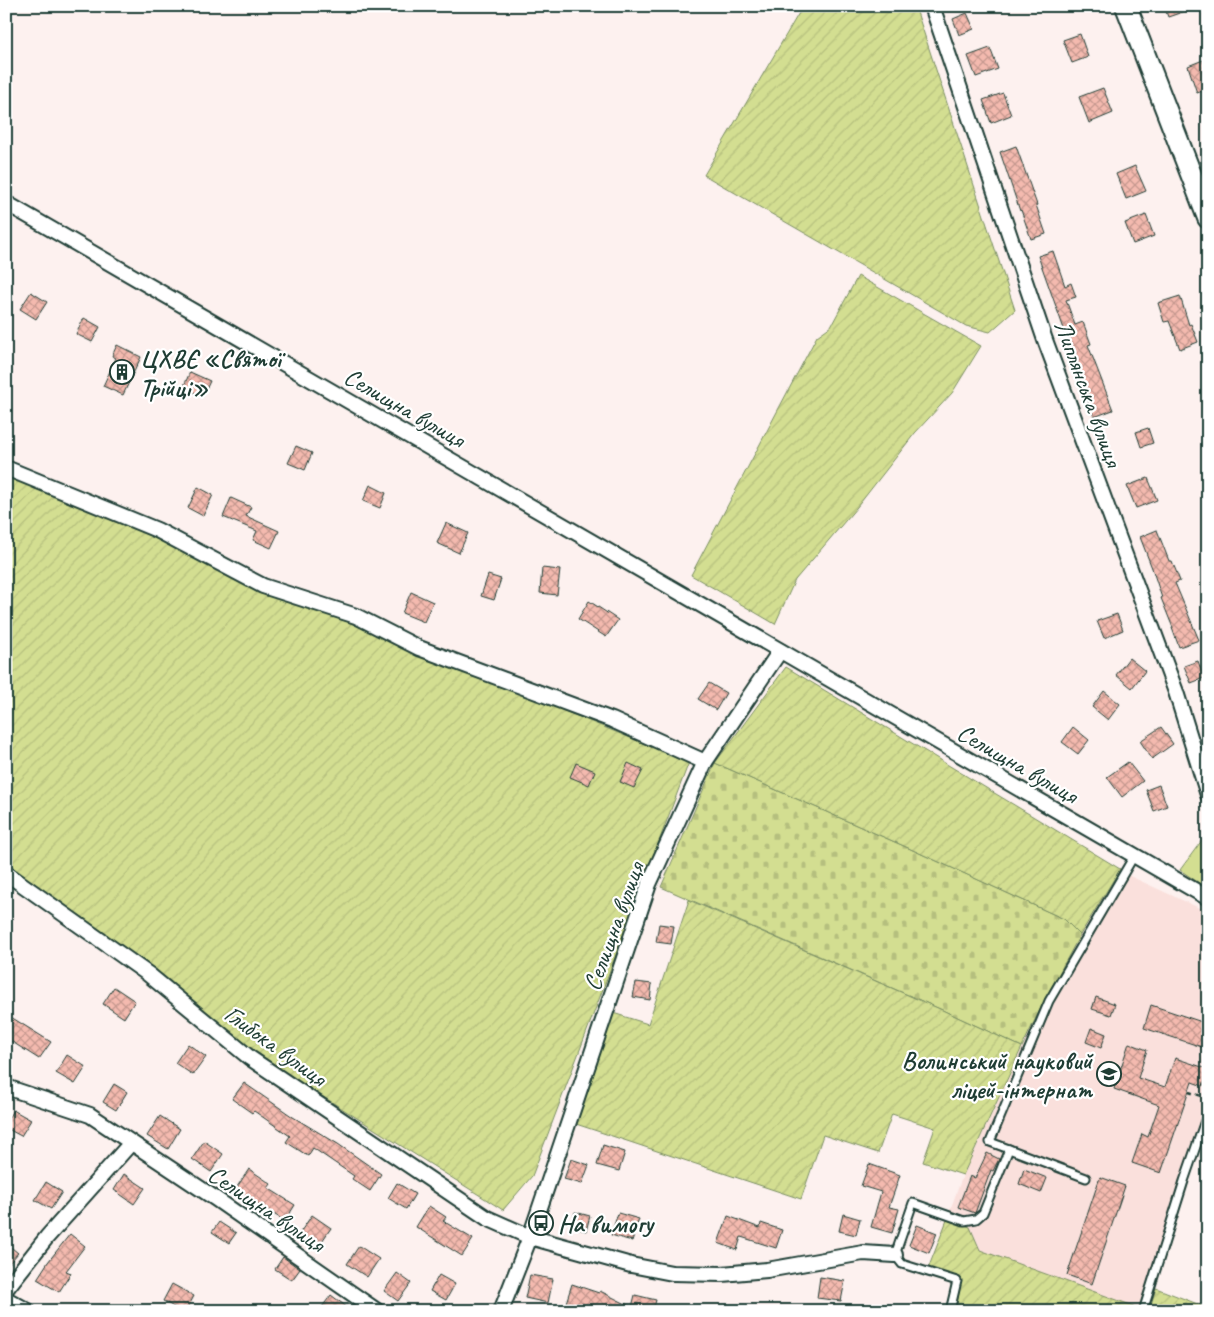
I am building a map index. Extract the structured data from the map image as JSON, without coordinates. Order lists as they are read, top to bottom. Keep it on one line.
{"streets":{"street":["Липлянська вулиця","Селищна вулиця","Глибока вулиця"]},"crossings":[["Селищна вулиця","Глибока вулиця"]],"places":{"building":["ЦХВЄ «Святої Трійці»"],"school or university":["Волинський науковий ліцей-інтернат"],"bus stop":["На вимогу"]}}
